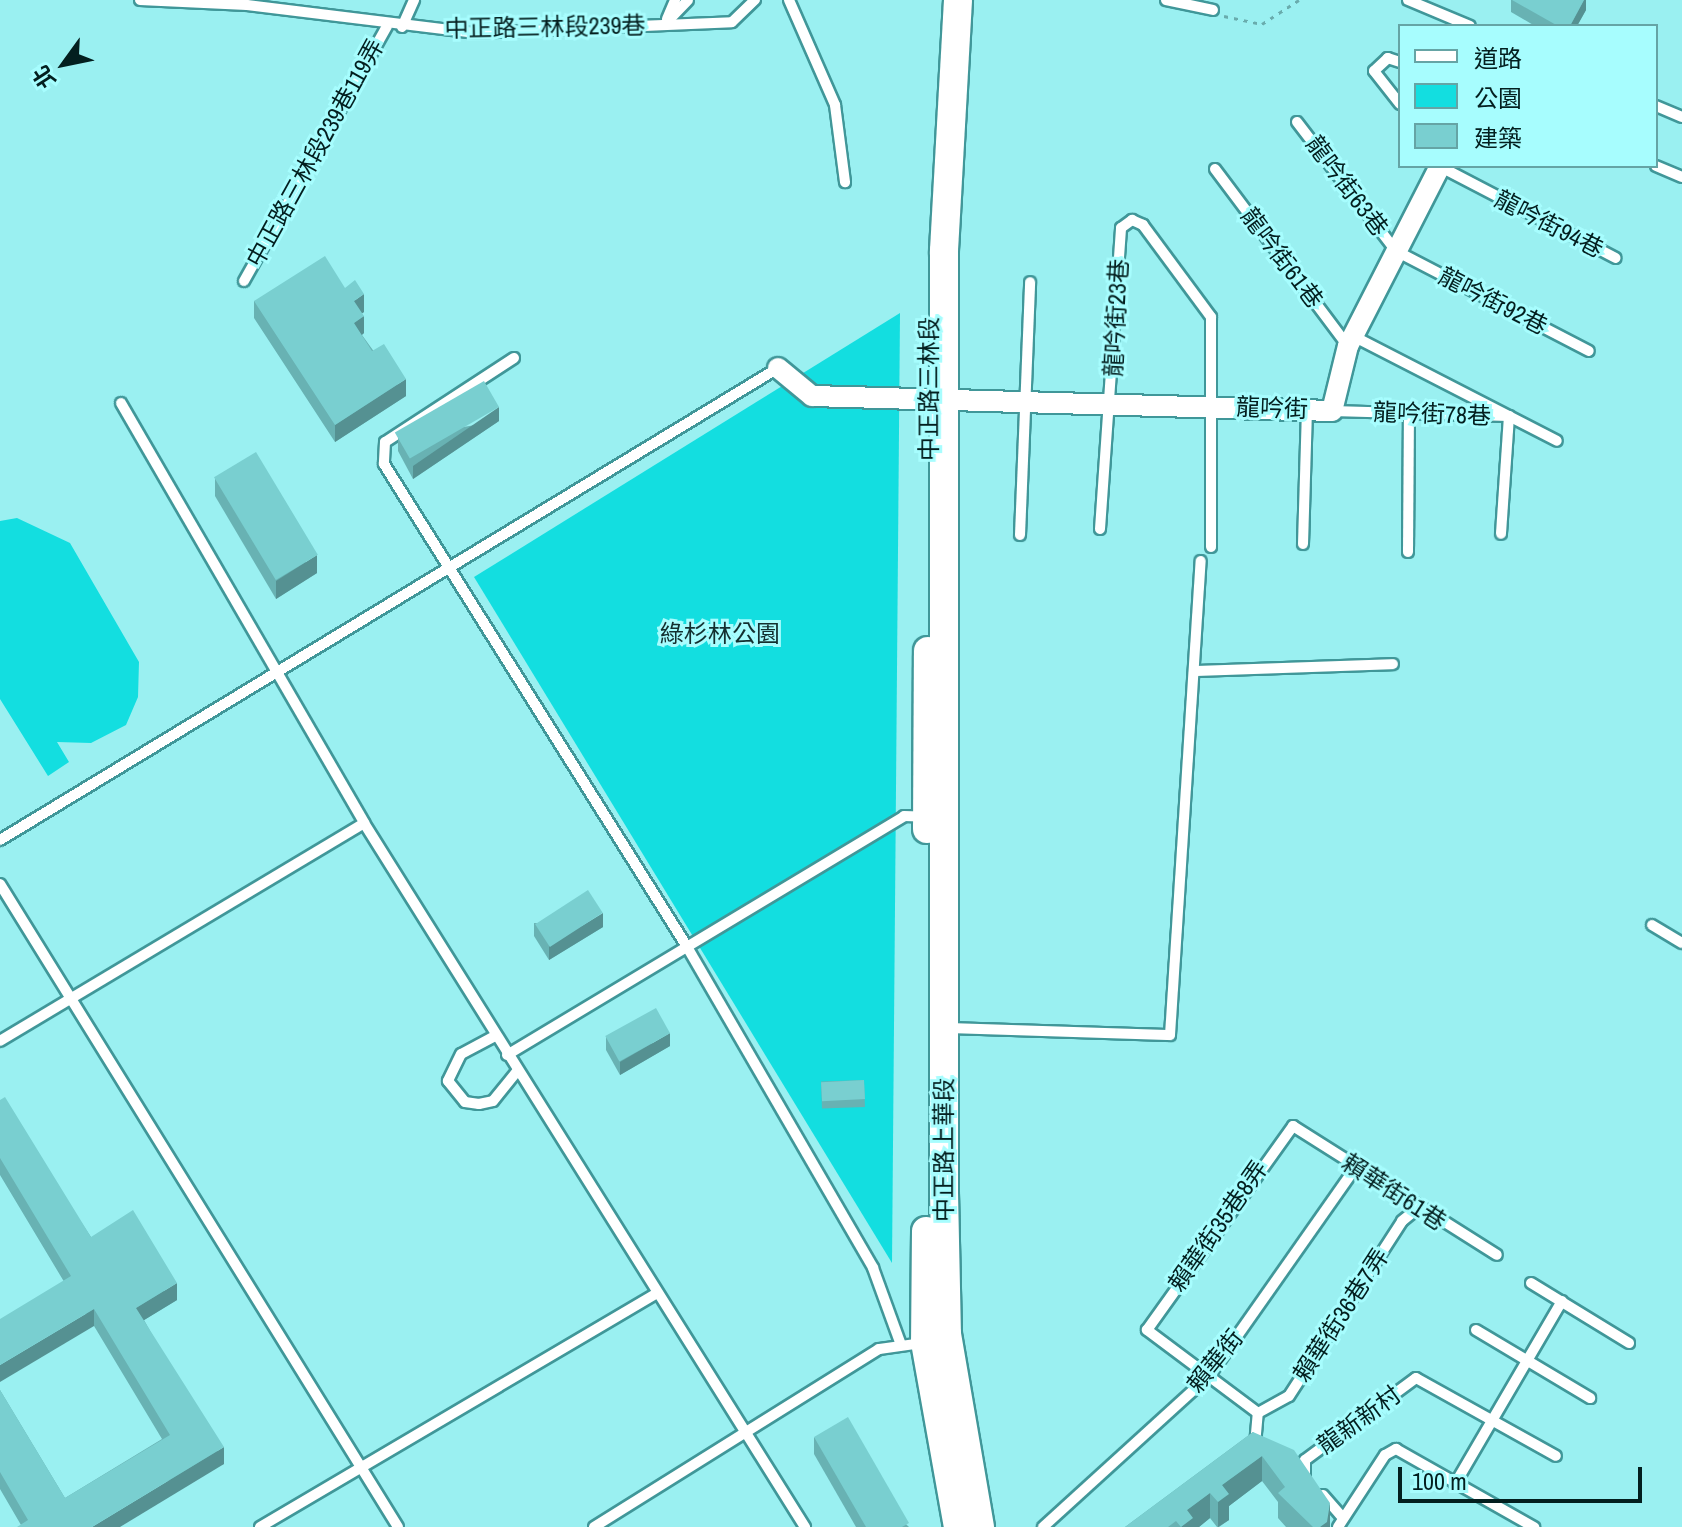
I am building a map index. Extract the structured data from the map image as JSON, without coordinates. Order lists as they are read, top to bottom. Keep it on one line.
{"streets":{"main road":["中正路三林段","中正路上華段"],"street":["龍吟街"],"lane":["中正路三林段239巷","中正路三林段239巷119弄","龍吟街63巷","龍吟街94巷","龍吟街61巷","龍吟街92巷","龍吟街23巷","龍吟街78巷","賴華街61巷","賴華街35巷8弄","賴華街36巷7弄","賴華街","龍新新村"]},"crossings":[["中正路三林段239巷","中正路三林段239巷119弄"],["龍吟街63巷","龍吟街92巷"],["龍吟街63巷","龍吟街"],["龍吟街61巷","龍吟街"],["龍吟街92巷","龍吟街"],["龍吟街23巷","龍吟街"],["中正路三林段","龍吟街"],["中正路三林段","中正路上華段"],["龍吟街","龍吟街78巷"],["賴華街61巷","賴華街35巷8弄"],["賴華街61巷","賴華街36巷7弄"],["賴華街61巷","賴華街"],["賴華街35巷8弄","賴華街"]],"parks":["綠杉林公園"],"legend":["道路","公園","建築"],"scale_bar":"100 m","north":"bottom left"}
